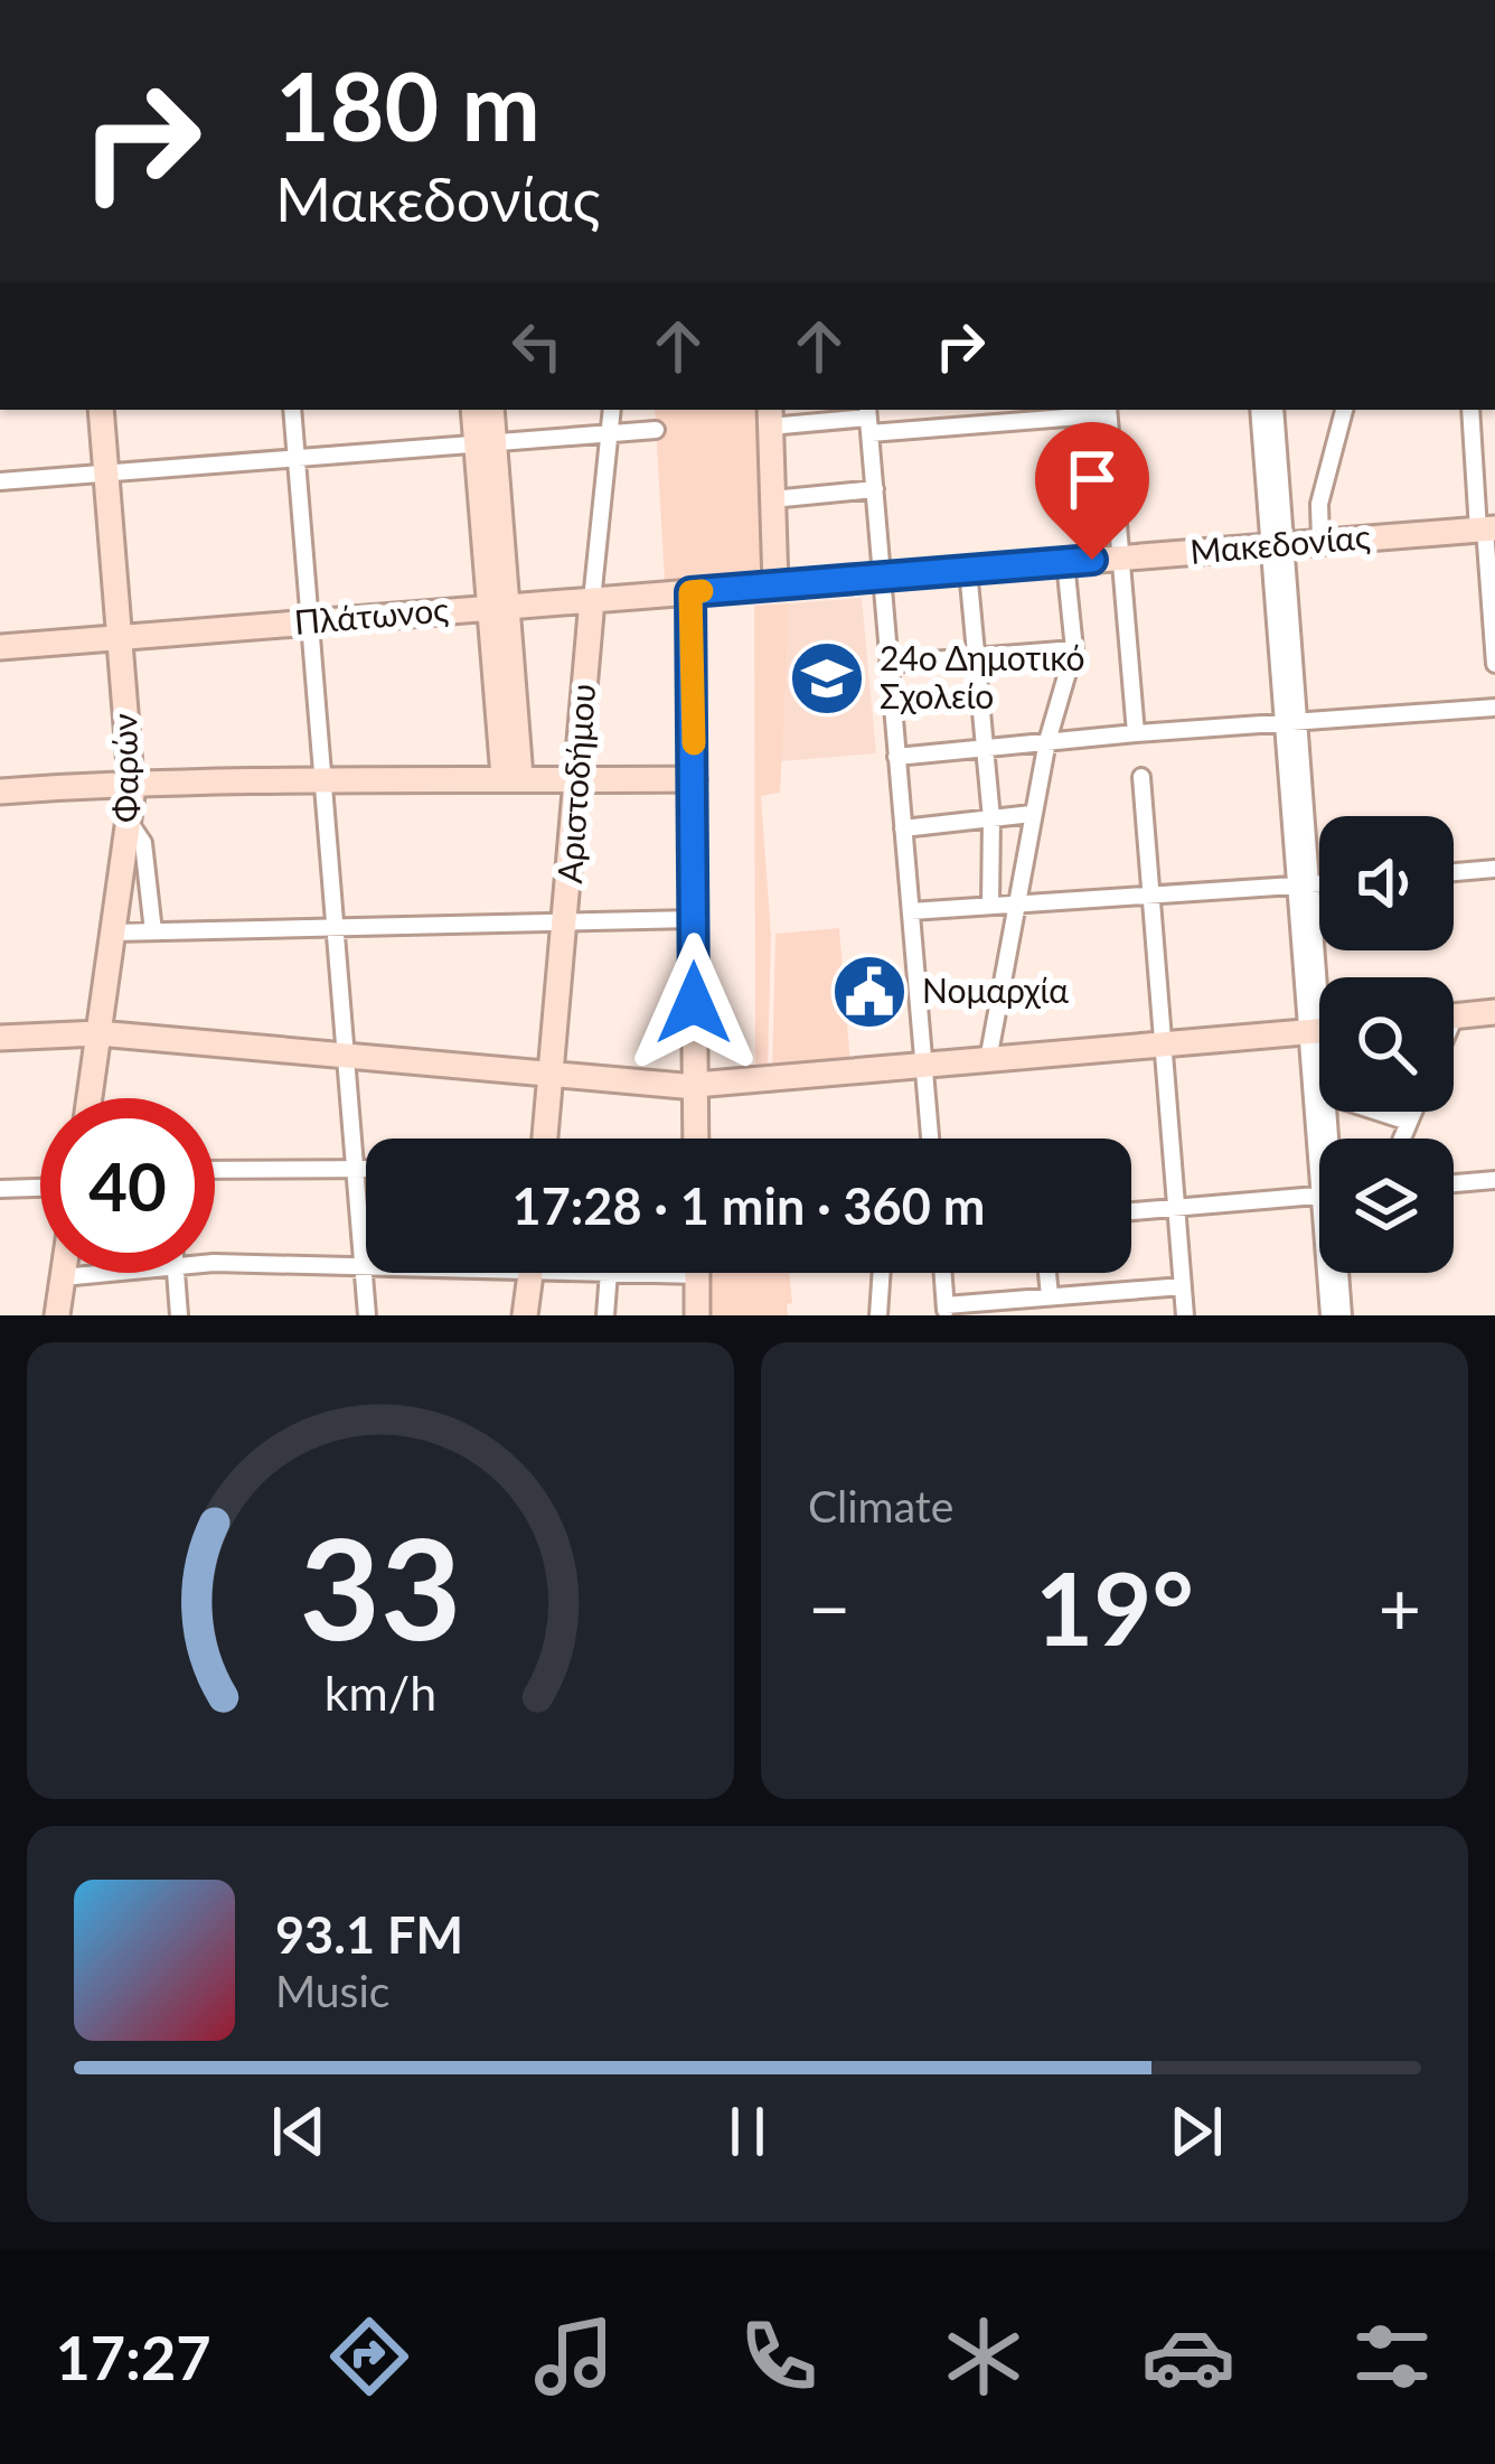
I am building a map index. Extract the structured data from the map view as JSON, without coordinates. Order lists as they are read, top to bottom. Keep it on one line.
{"streets":{"street":["Μακεδονίας","Πλάτωνος","Φαρών","Αριστοδήμου"]},"crossings":[["Μακεδονίας","Πλάτωνος"],["Πλάτωνος","Φαρών"],["Πλάτωνος","Αριστοδήμου"]],"places":{"school or university":["24ο Δημοτικό Σχολείο"],"public building":["Νομαρχία"]},"page":{"turn":["180 m","Μακεδονίας"],"limit":"40","trip":"17:28 · 1 min · 360 m","tile":"Climate","heat":["−","19°","+"],"song":["93.1 FM","Music"],"tabs":"17:27","gauge":["33","km/h"]}}
